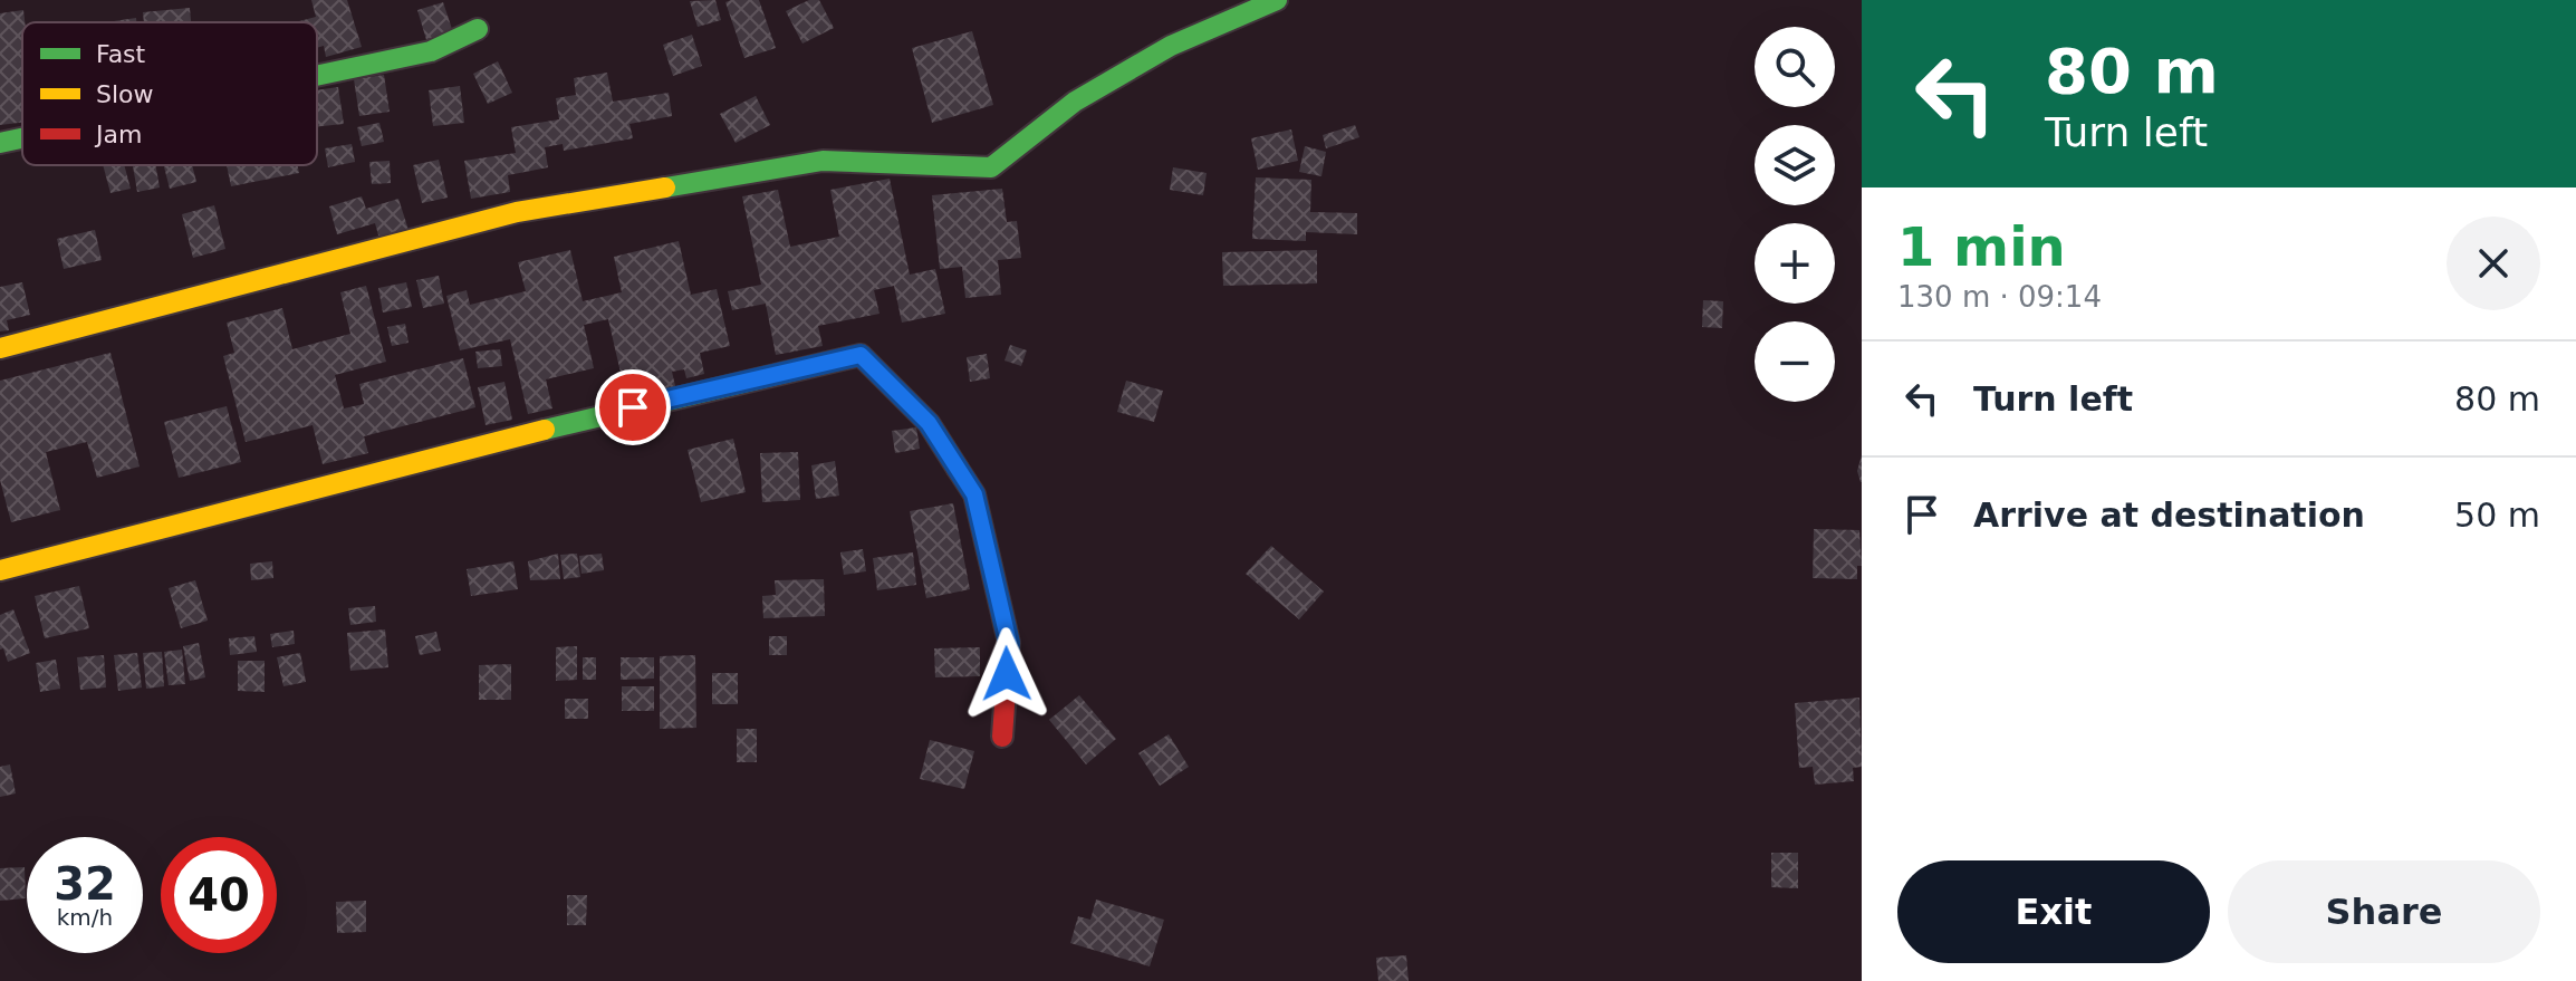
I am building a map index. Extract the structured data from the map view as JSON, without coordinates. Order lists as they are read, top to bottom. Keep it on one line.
{"legend":["Fast","Slow","Jam"],"page":{"turn":["80 m","Turn left"],"map_buttons":["+","−"],"heading":["1 min","130 m · 09:14"],"list":[{"name":"Turn left","value":"80 m"},{"name":"Arrive at destination","value":"50 m"}],"speed":"32 km/h","limit":"40","buttons":["Exit","Share"]}}
